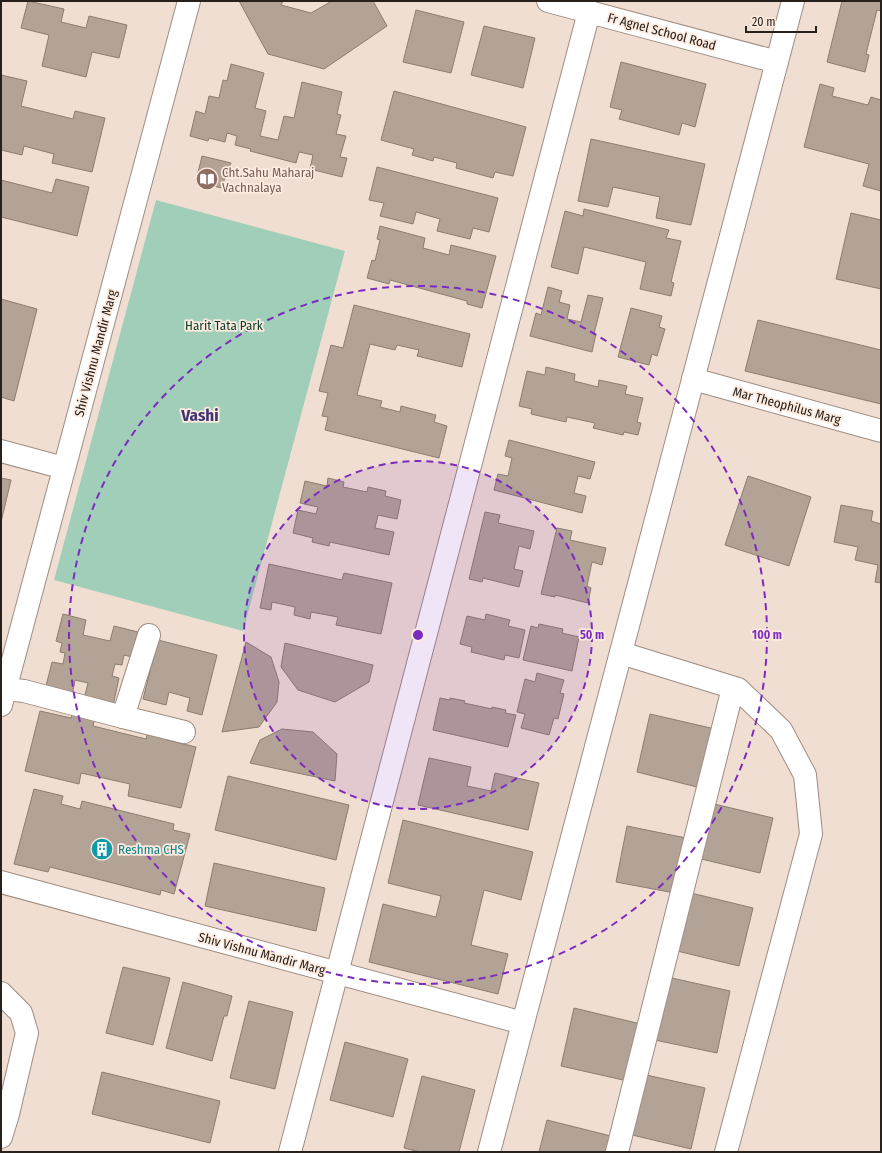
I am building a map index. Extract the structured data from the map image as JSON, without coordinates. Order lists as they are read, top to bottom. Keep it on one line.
{"streets":{"street":["Fr Agnel School Road","Shiv Vishnu Mandir Marg","Mar Theophilus Marg"]},"districts":["Vashi"],"parks":["Harit Tata Park"],"places":{"library":["Cht.Sahu Maharaj Vachnalaya"],"building":["Reshma CHS"]},"scale_bar":"20 m","rings":["50 m","100 m"]}
